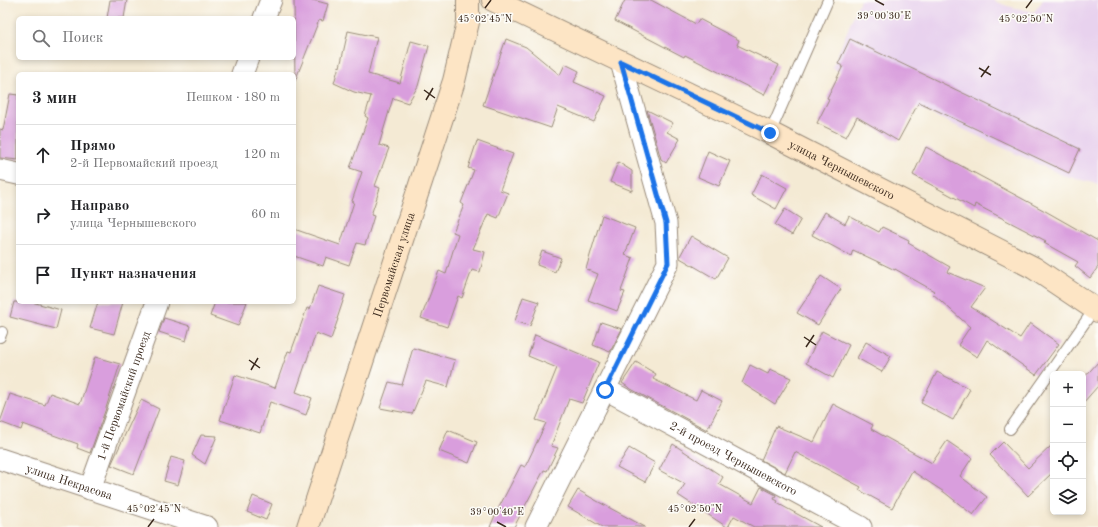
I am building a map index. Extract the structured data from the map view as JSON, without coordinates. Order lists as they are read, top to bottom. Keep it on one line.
{"streets":{"street":["улица Чернышевского","Первомайская улица","1-й Первомайский проезд","2-й проезд Чернышевского","улица Некрасова"]},"crossings":[["1-й Первомайский проезд","улица Некрасова"]],"page":{"search":"Поиск","heading":["3 мин","Пешком · 180 m"],"list":[["Прямо","2-й Первомайский проезд","120 m"],["Направо","улица Чернышевского","60 m"],"Пункт назначения"],"map_buttons":["+","−"]},"coordinates":["39°00'30\"E","45°02'45\"N","45°02'50\"N","39°00'40\"E"]}
